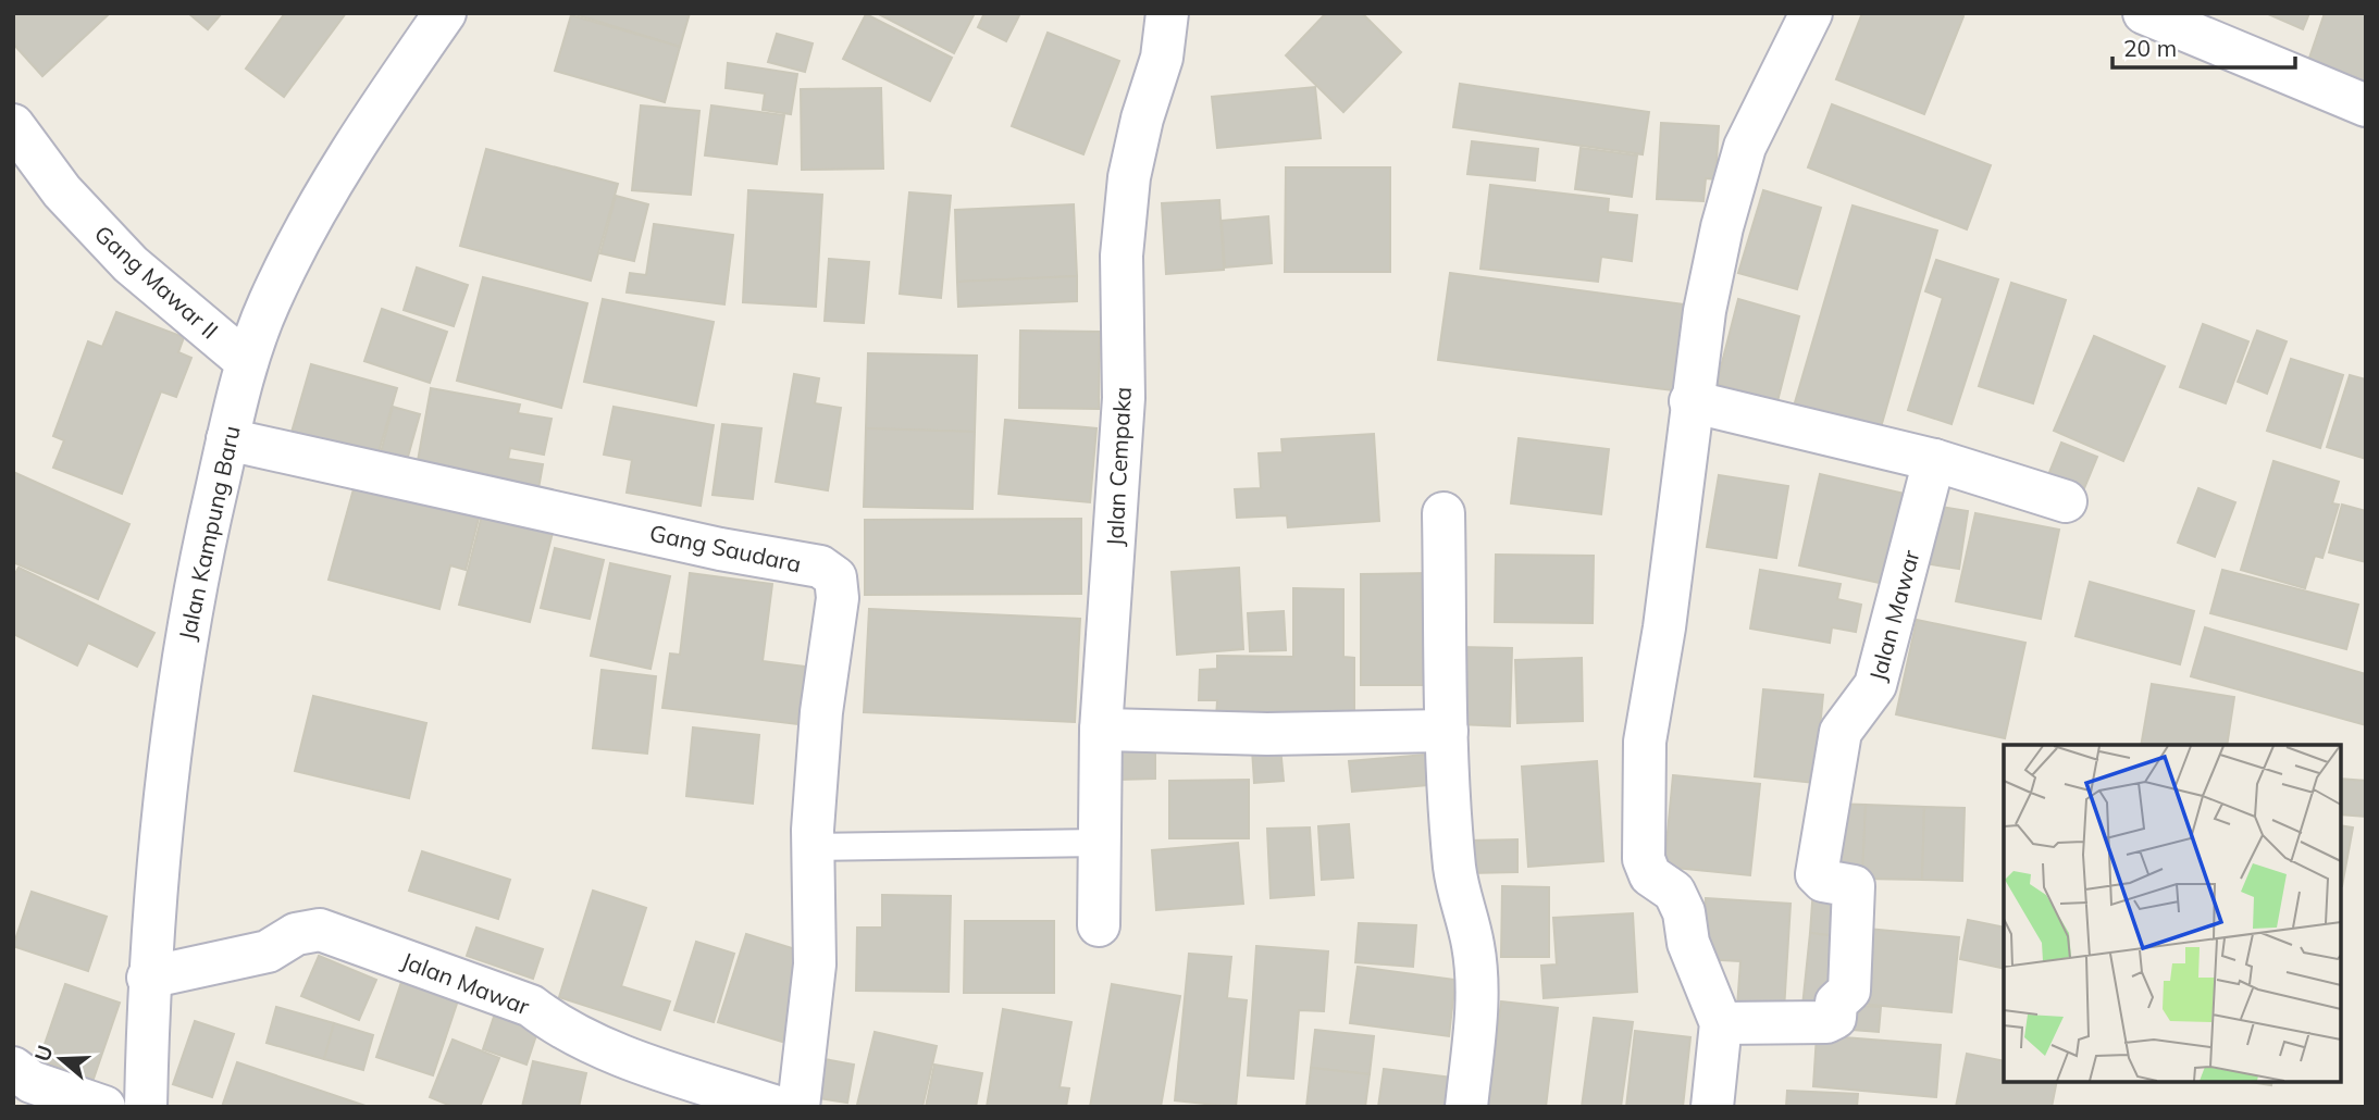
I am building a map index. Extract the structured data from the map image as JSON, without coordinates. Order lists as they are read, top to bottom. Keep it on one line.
{"streets":{"street":["Gang Mawar II","Jalan Cempaka","Jalan Kampung Baru","Gang Saudara","Jalan Mawar"]},"crossings":[["Gang Mawar II","Jalan Kampung Baru"],["Jalan Kampung Baru","Gang Saudara"],["Jalan Kampung Baru","Jalan Mawar"]],"scale_bar":"20 m","north":"left"}
